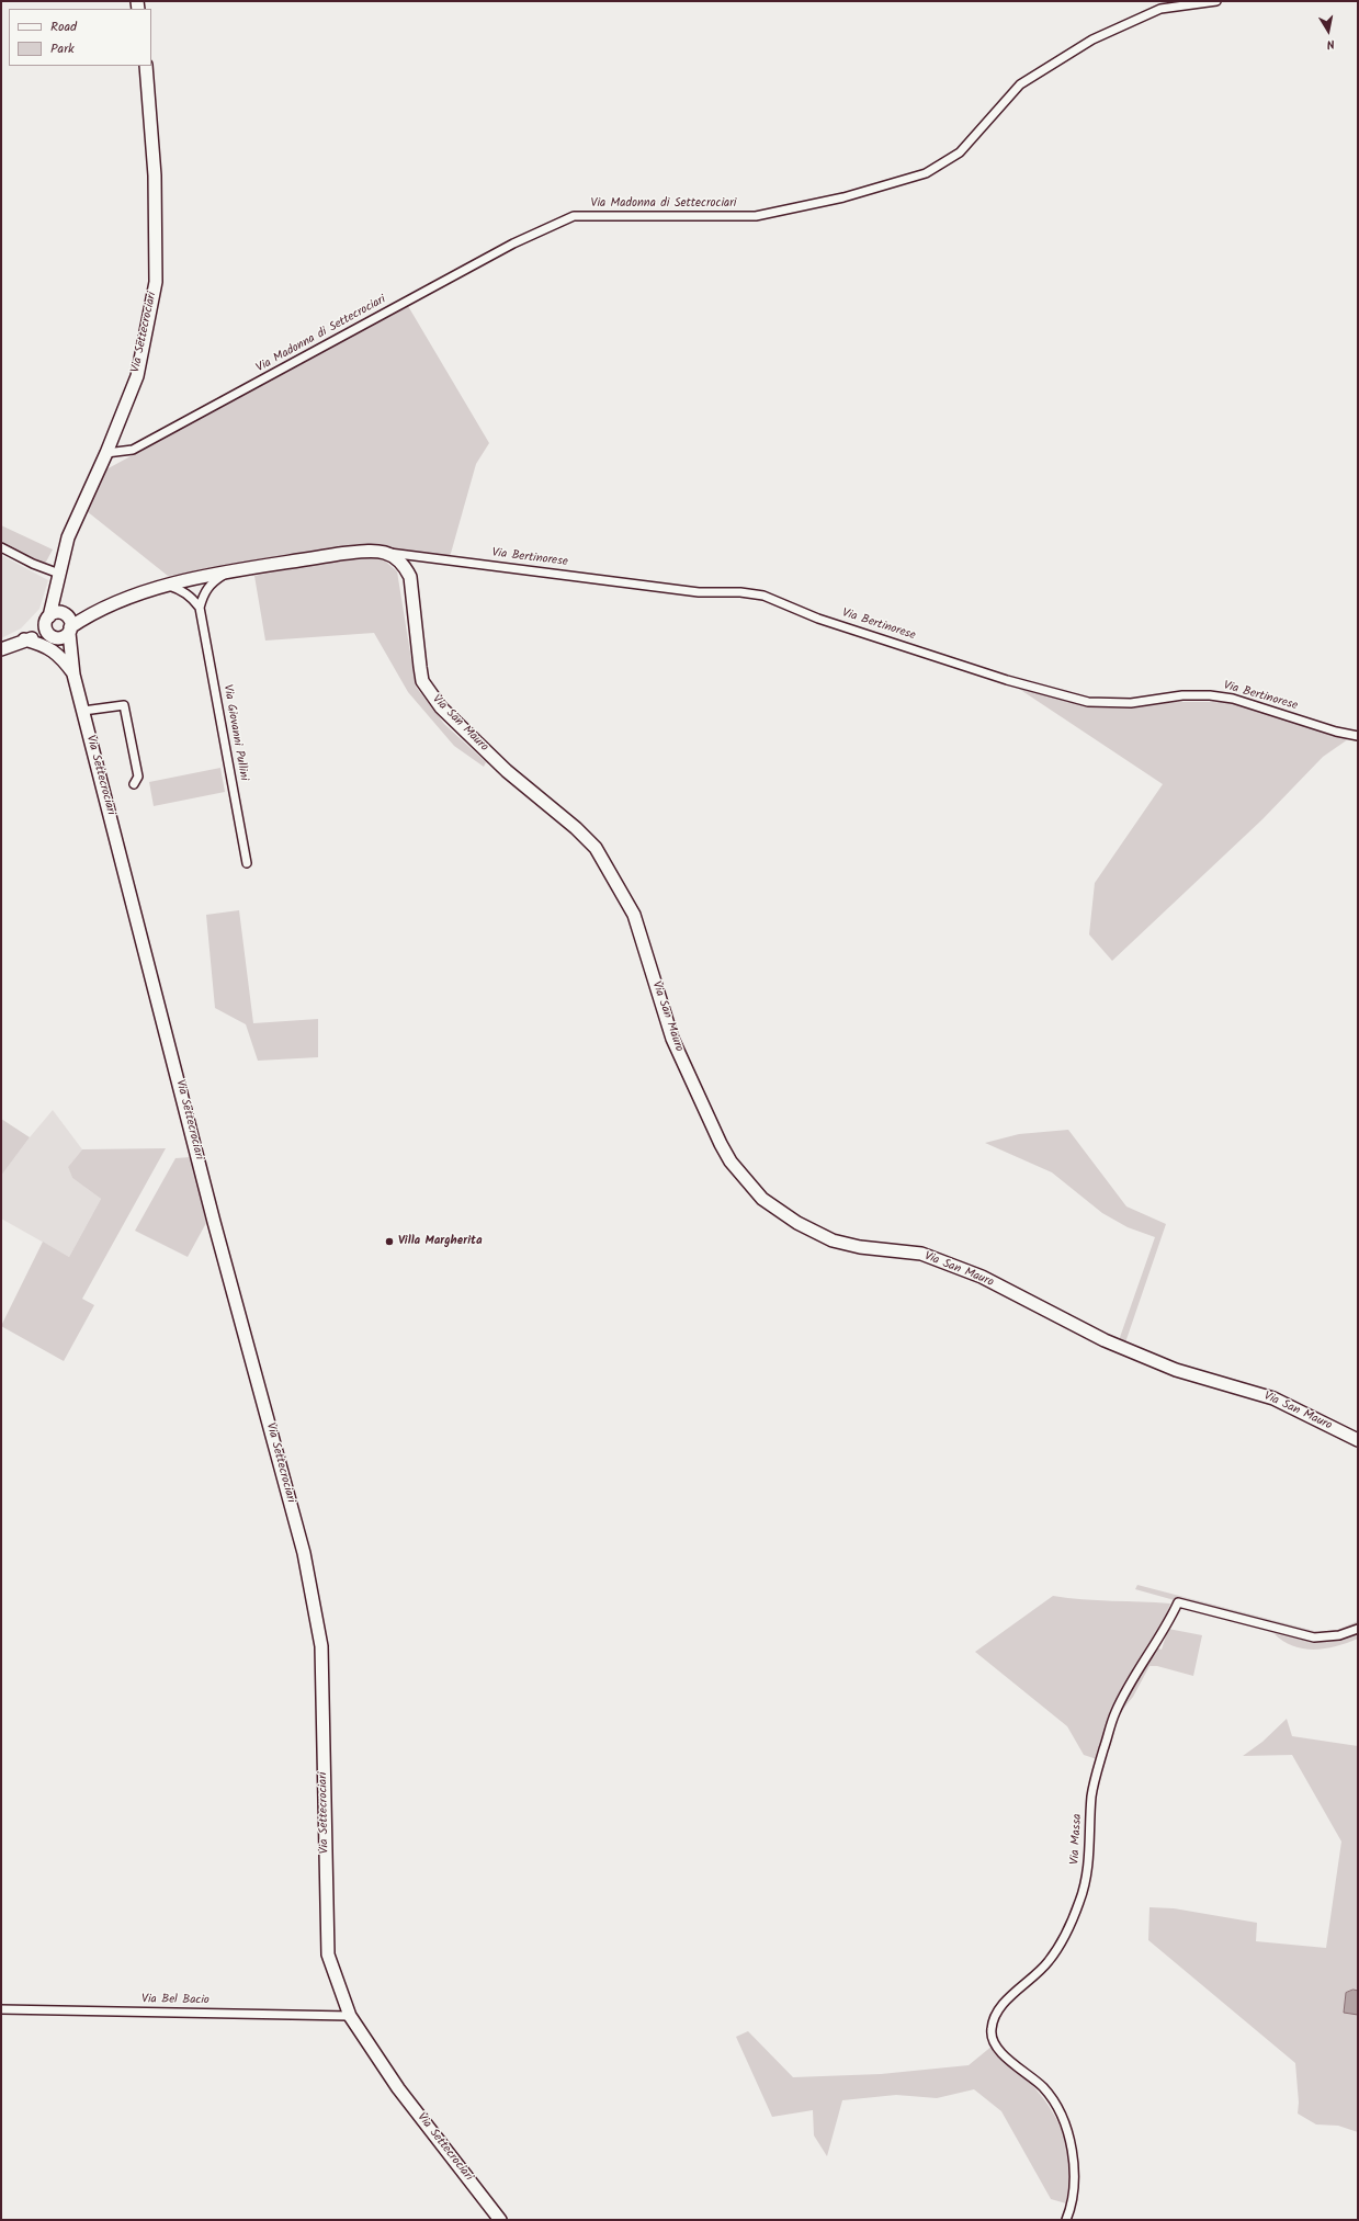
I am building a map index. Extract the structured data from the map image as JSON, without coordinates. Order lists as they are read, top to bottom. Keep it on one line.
{"streets":{"main road":["Via Settecrociari","Via San Mauro"],"street":["Via Madonna di Settecrociari","Via Bertinorese","Via Giovanni Pullini","Via Massa","Via Bel Bacio"]},"crossings":[["Via Madonna di Settecrociari","Via Settecrociari"],["Via Settecrociari","Via San Mauro"],["Via Settecrociari","Via Bel Bacio"],["Via Bertinorese","Via San Mauro"],["Via San Mauro","Via Giovanni Pullini"]],"places":["Villa Margherita"],"legend":["Road","Park"],"north":"bottom"}
